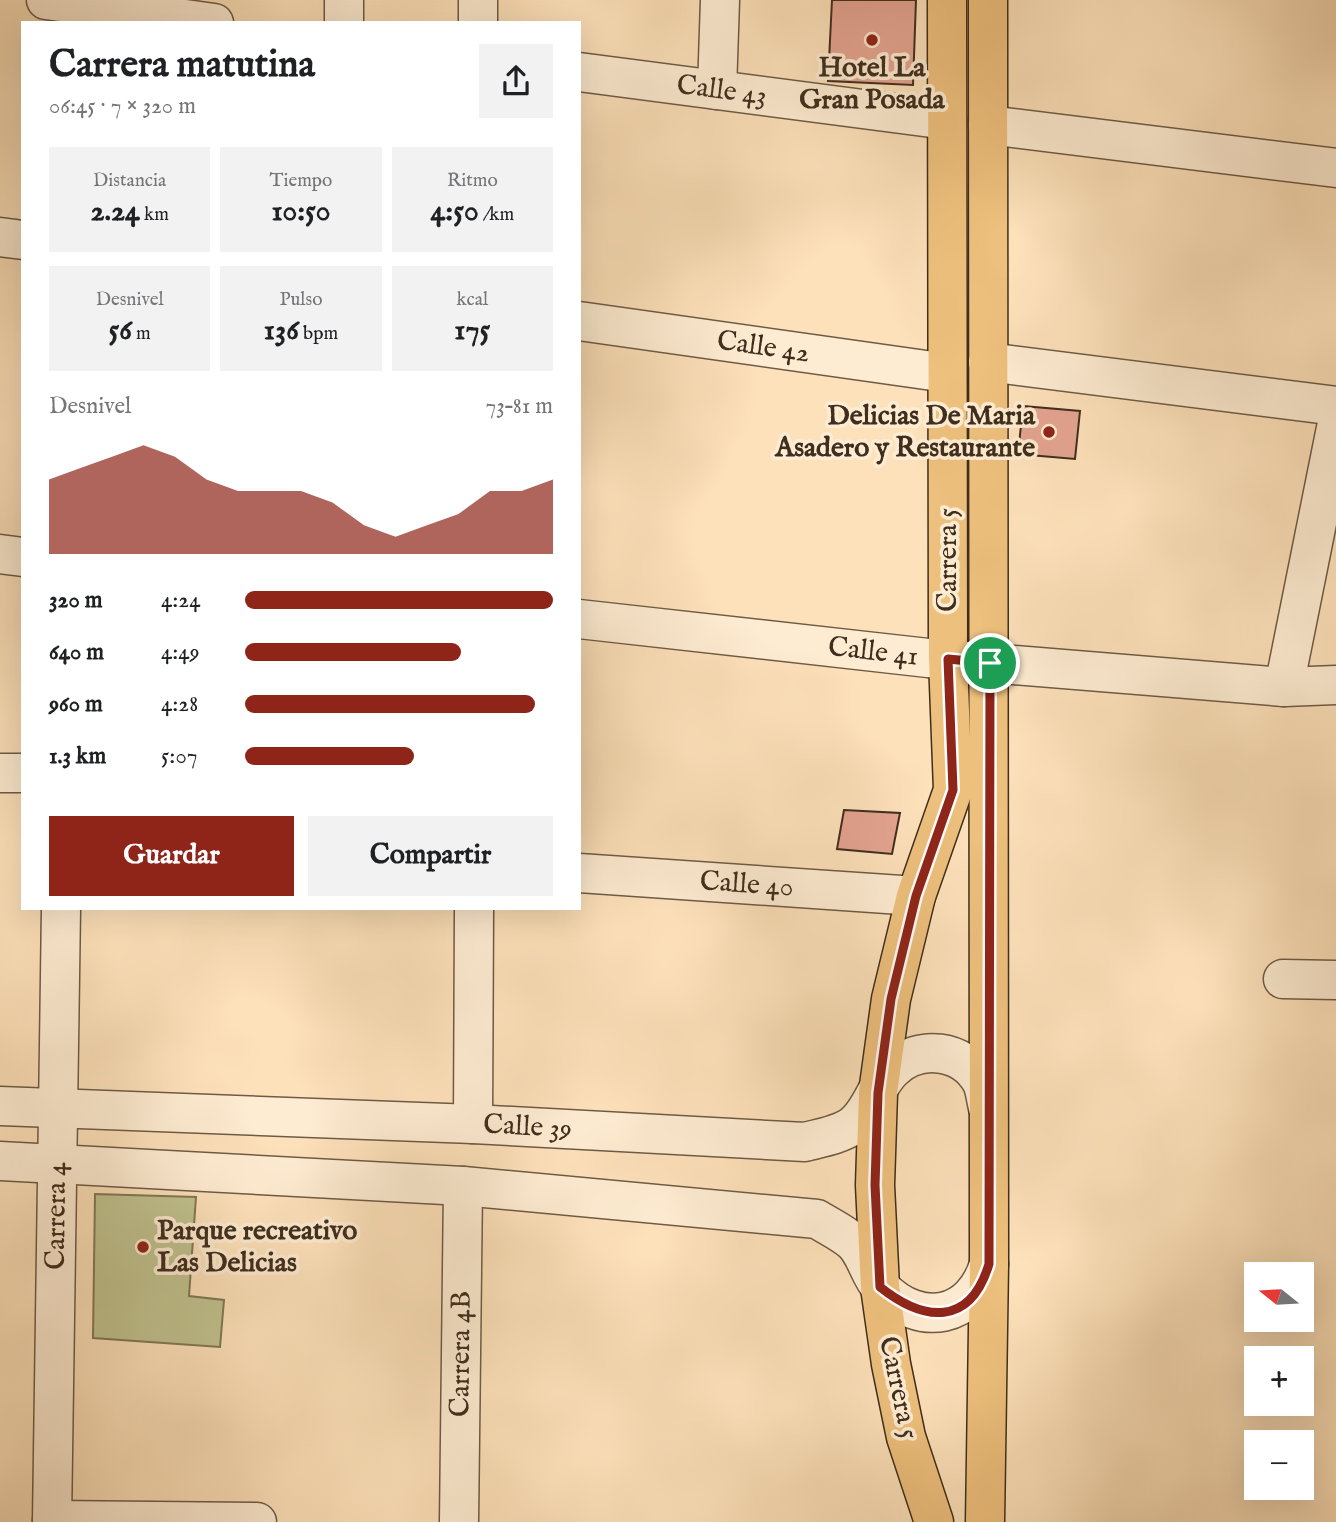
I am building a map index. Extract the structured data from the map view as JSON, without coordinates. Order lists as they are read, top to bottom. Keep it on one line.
{"streets":{"main road":["Carrera 5"],"street":["Calle 43","Calle 42","Calle 41","Calle 40","Calle 39","Carrera 4","Carrera 4B"]},"crossings":[["Calle 43","Carrera 5"],["Calle 42","Carrera 5"],["Carrera 5","Calle 41"],["Carrera 5","Calle 40"],["Carrera 5","Calle 39"],["Calle 39","Carrera 4"]],"places":["Hotel La Gran Posada","Delicias De Maria Asadero y Restaurante","Parque recreativo Las Delicias"],"north":"left","page":{"heading":["Carrera matutina","06:45 · 7 × 320 m"],"stats":[["Distancia","2.24 km"],["Tiempo","10:50"],["Ritmo","4:50 /km"],["Desnivel","56 m"],["Pulso","136 bpm"],["kcal","175"]],"chart":["Desnivel","73–81 m"],"list":[{"name":"320 m","note":"4:24"},{"name":"640 m","note":"4:49"},{"name":"960 m","note":"4:28"},{"name":"1.3 km","note":"5:07"}],"buttons":["Guardar","Compartir"],"map_buttons":["+","−"]}}
